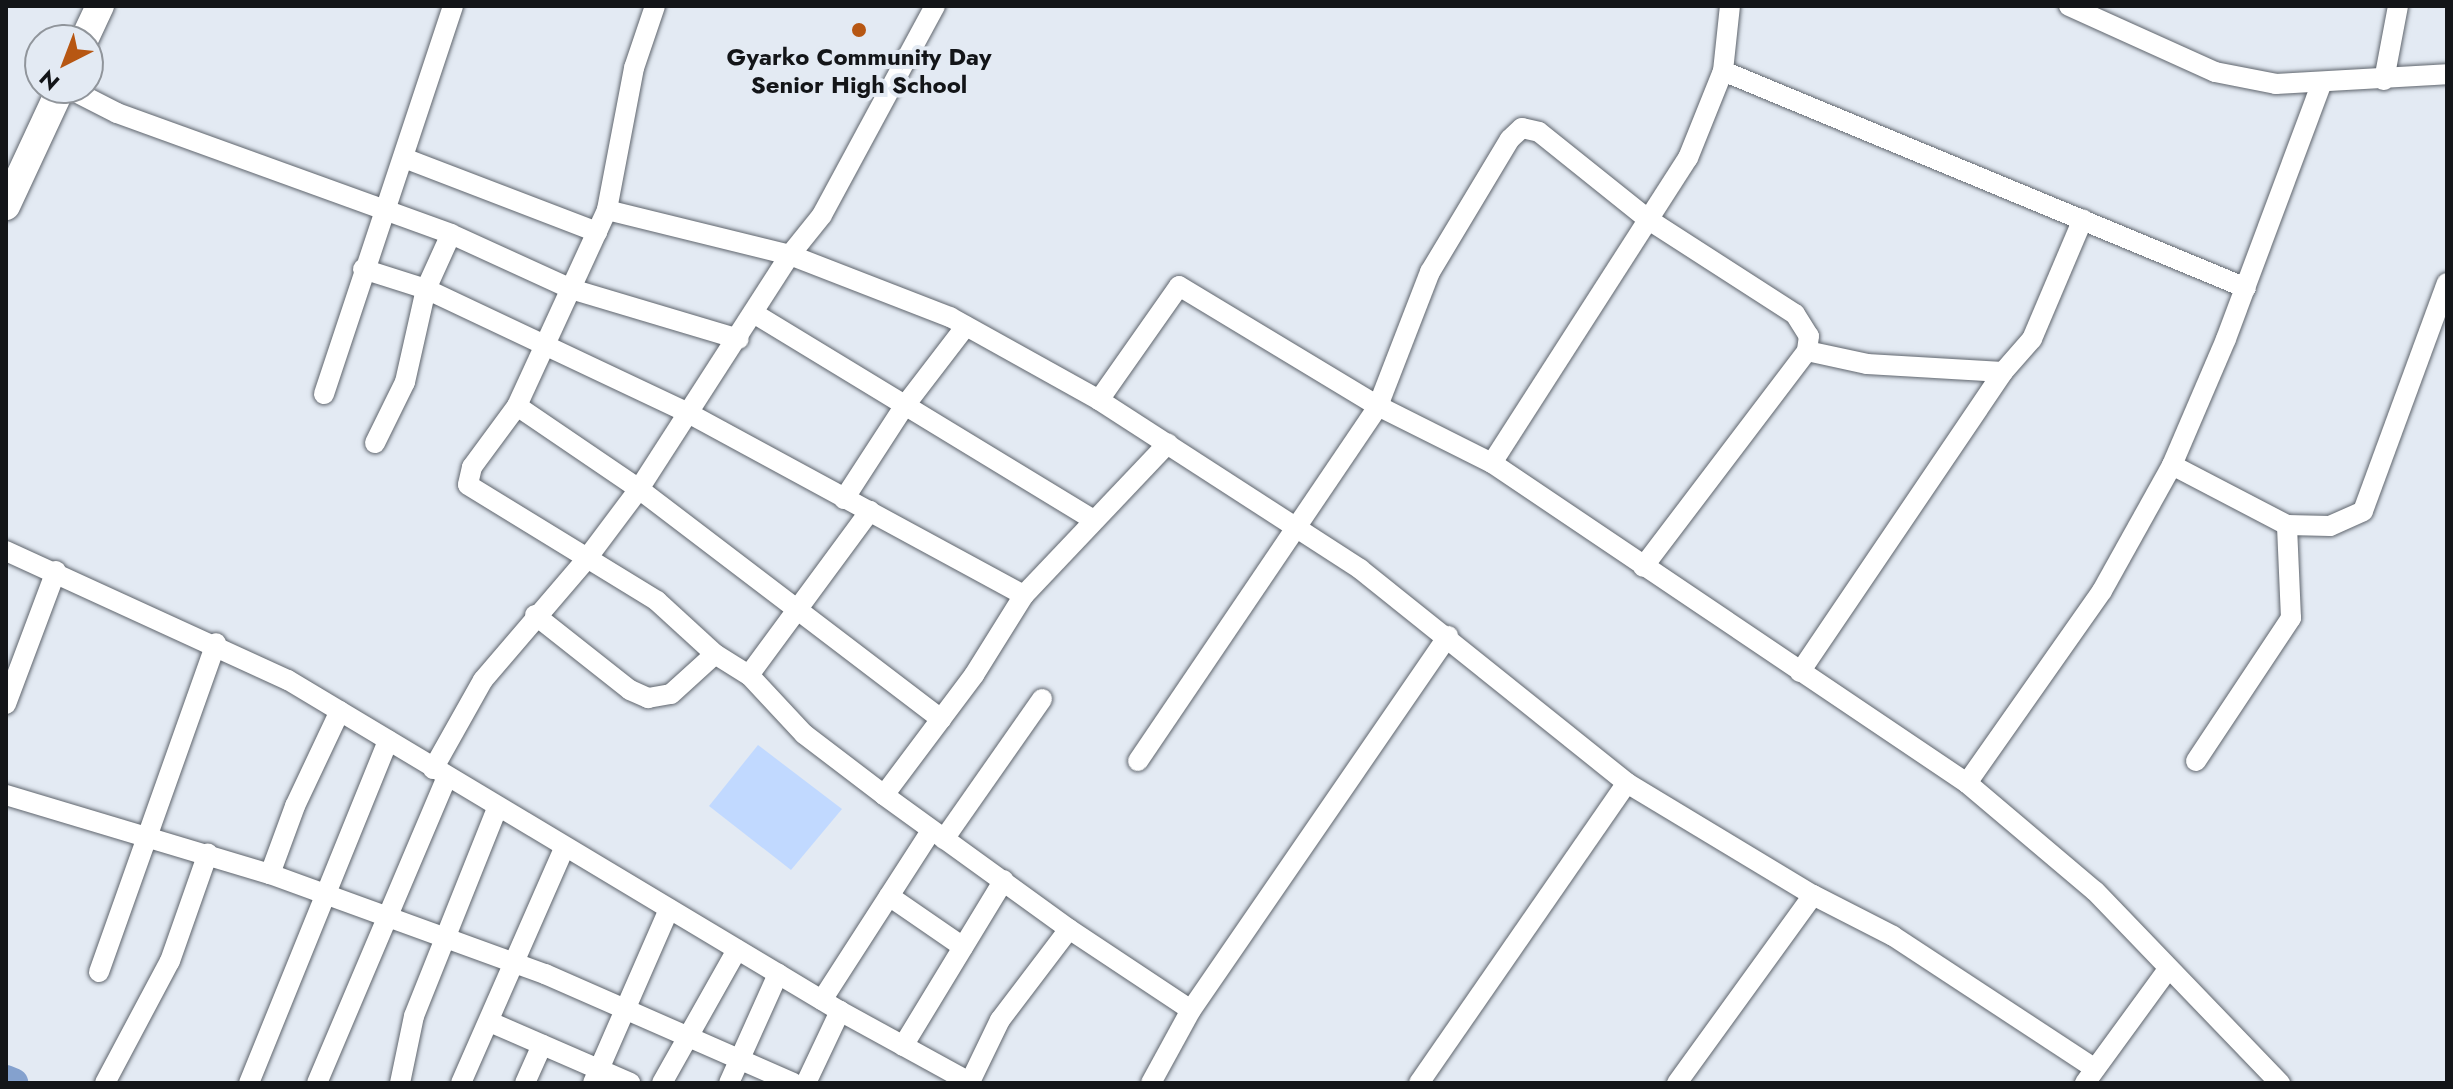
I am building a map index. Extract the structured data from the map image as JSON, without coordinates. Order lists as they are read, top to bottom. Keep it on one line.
{"places":["Gyarko Community Day Senior High School"],"north":"bottom left"}
